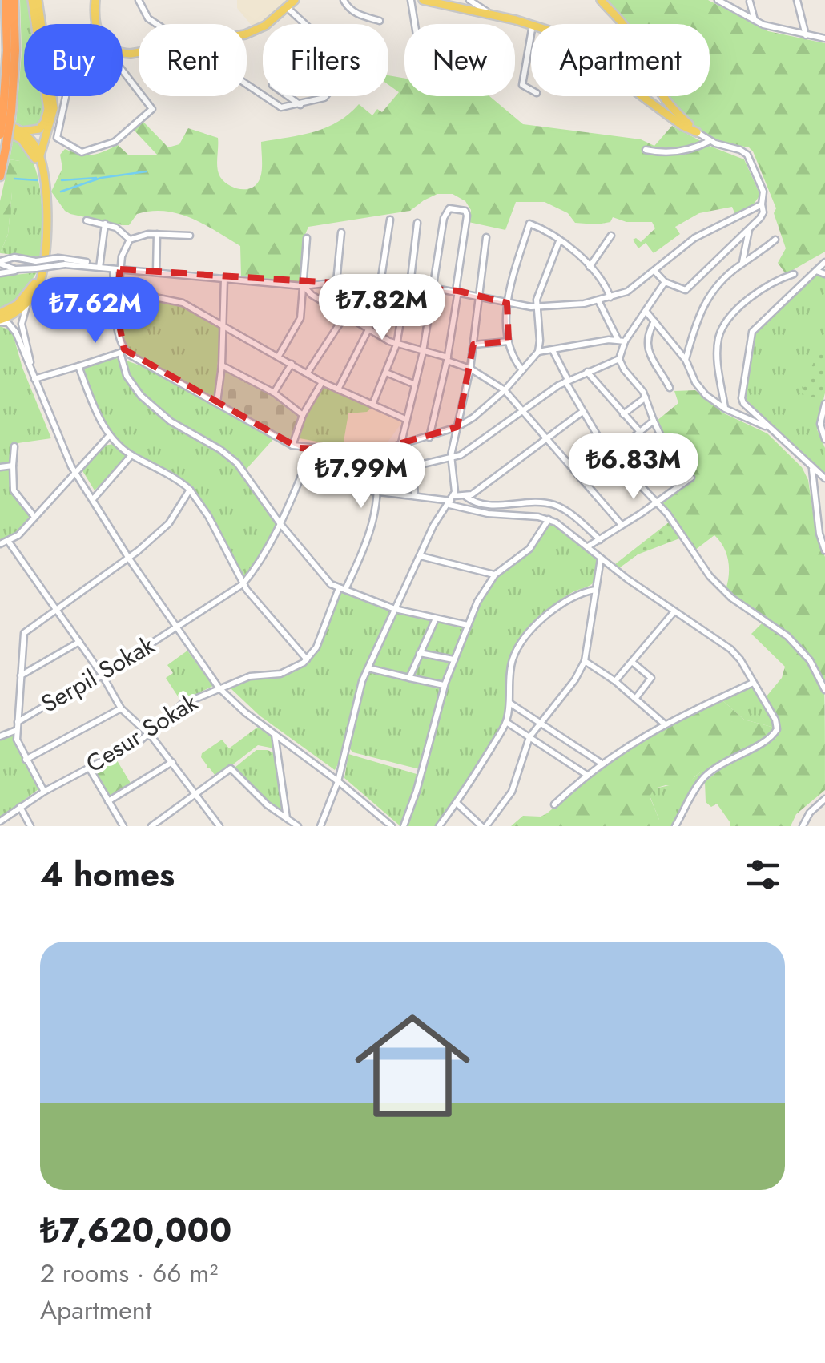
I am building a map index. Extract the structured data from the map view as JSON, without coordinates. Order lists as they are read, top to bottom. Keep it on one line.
{"streets":{"street":["Serpil Sokak","Cesur Sokak"]},"page":{"chip":["Buy","Rent","Filters","New","Apartment"],"price":["₺7.82M","₺7.62M","₺6.83M","₺7.99M"],"heading":"4 homes","list":[{"name":"₺7,620,000","note":"2 rooms · 66 m² · Apartment"}]}}
